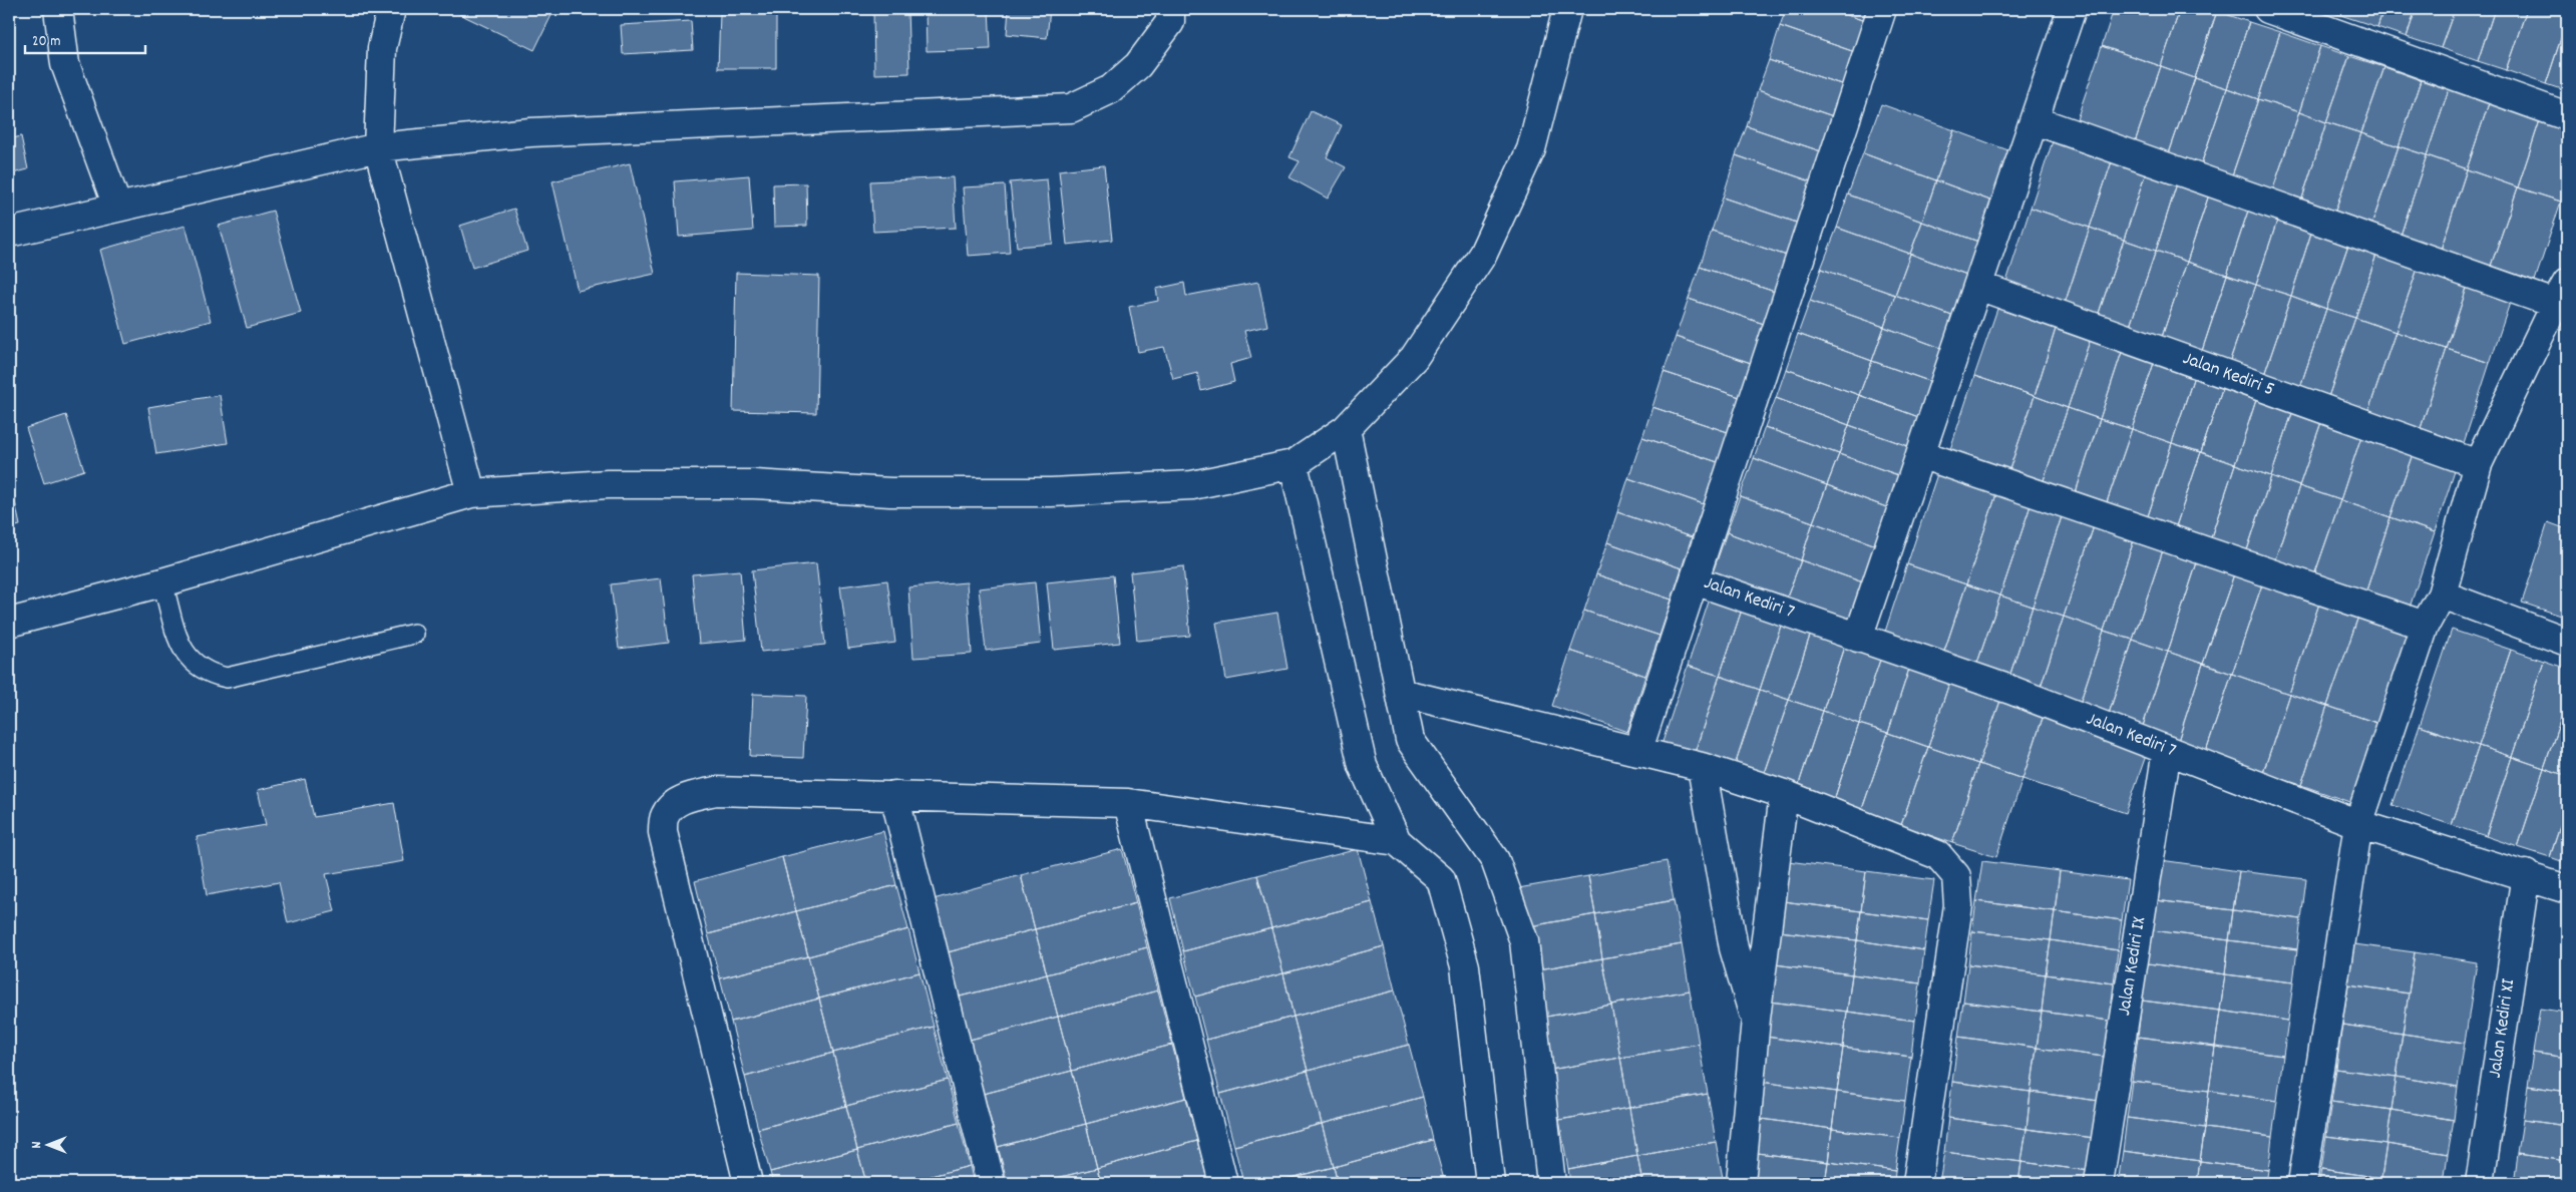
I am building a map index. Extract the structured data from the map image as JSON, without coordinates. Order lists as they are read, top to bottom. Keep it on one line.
{"streets":{"street":["Jalan Kediri 5","Jalan Kediri 7","Jalan Kediri IX","Jalan Kediri XI"]},"crossings":[["Jalan Kediri 7","Jalan Kediri IX"],["Jalan Kediri 7","Jalan Kediri XI"]],"scale_bar":"20 m","north":"left"}
